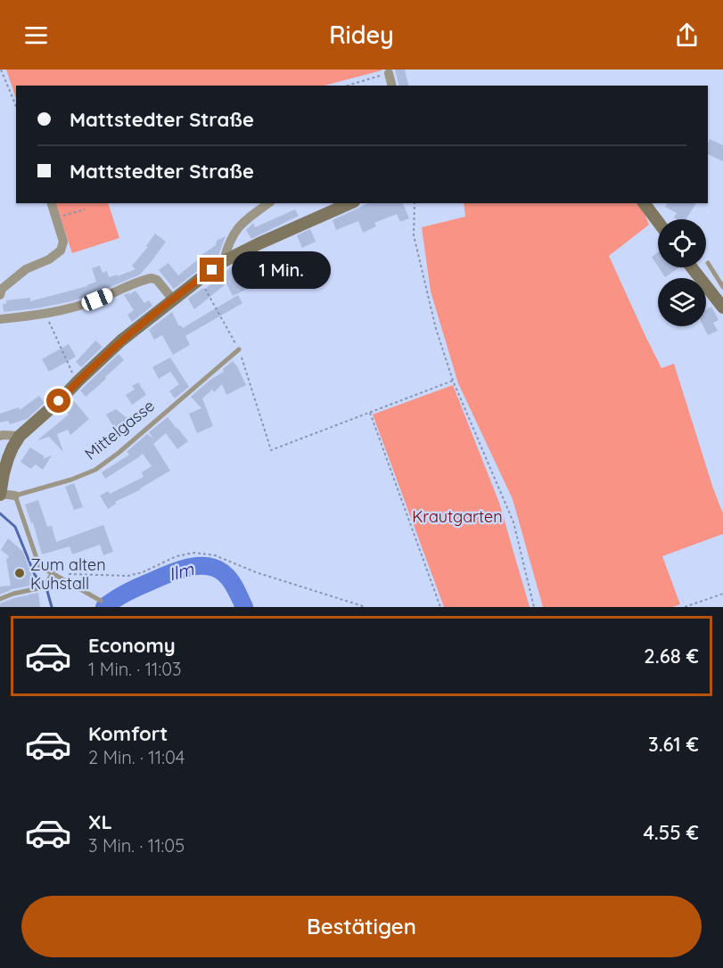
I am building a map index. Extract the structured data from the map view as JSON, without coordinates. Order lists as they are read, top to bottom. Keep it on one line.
{"streets":{"street":["Mittelgasse"]},"water":["Ilm"],"parks":["Krautgarten"],"places":["Zum alten Kuhstall"],"page":{"header":"Ridey","banner":["Mattstedter Straße","Mattstedter Straße"],"bubble":"1 Min.","list":[{"name":"Economy","note":"1 Min. · 11:03","value":"2.68 €"},{"name":"Komfort","note":"2 Min. · 11:04","value":"3.61 €"},{"name":"XL","note":"3 Min. · 11:05","value":"4.55 €"}],"buttons":"Bestätigen"}}
